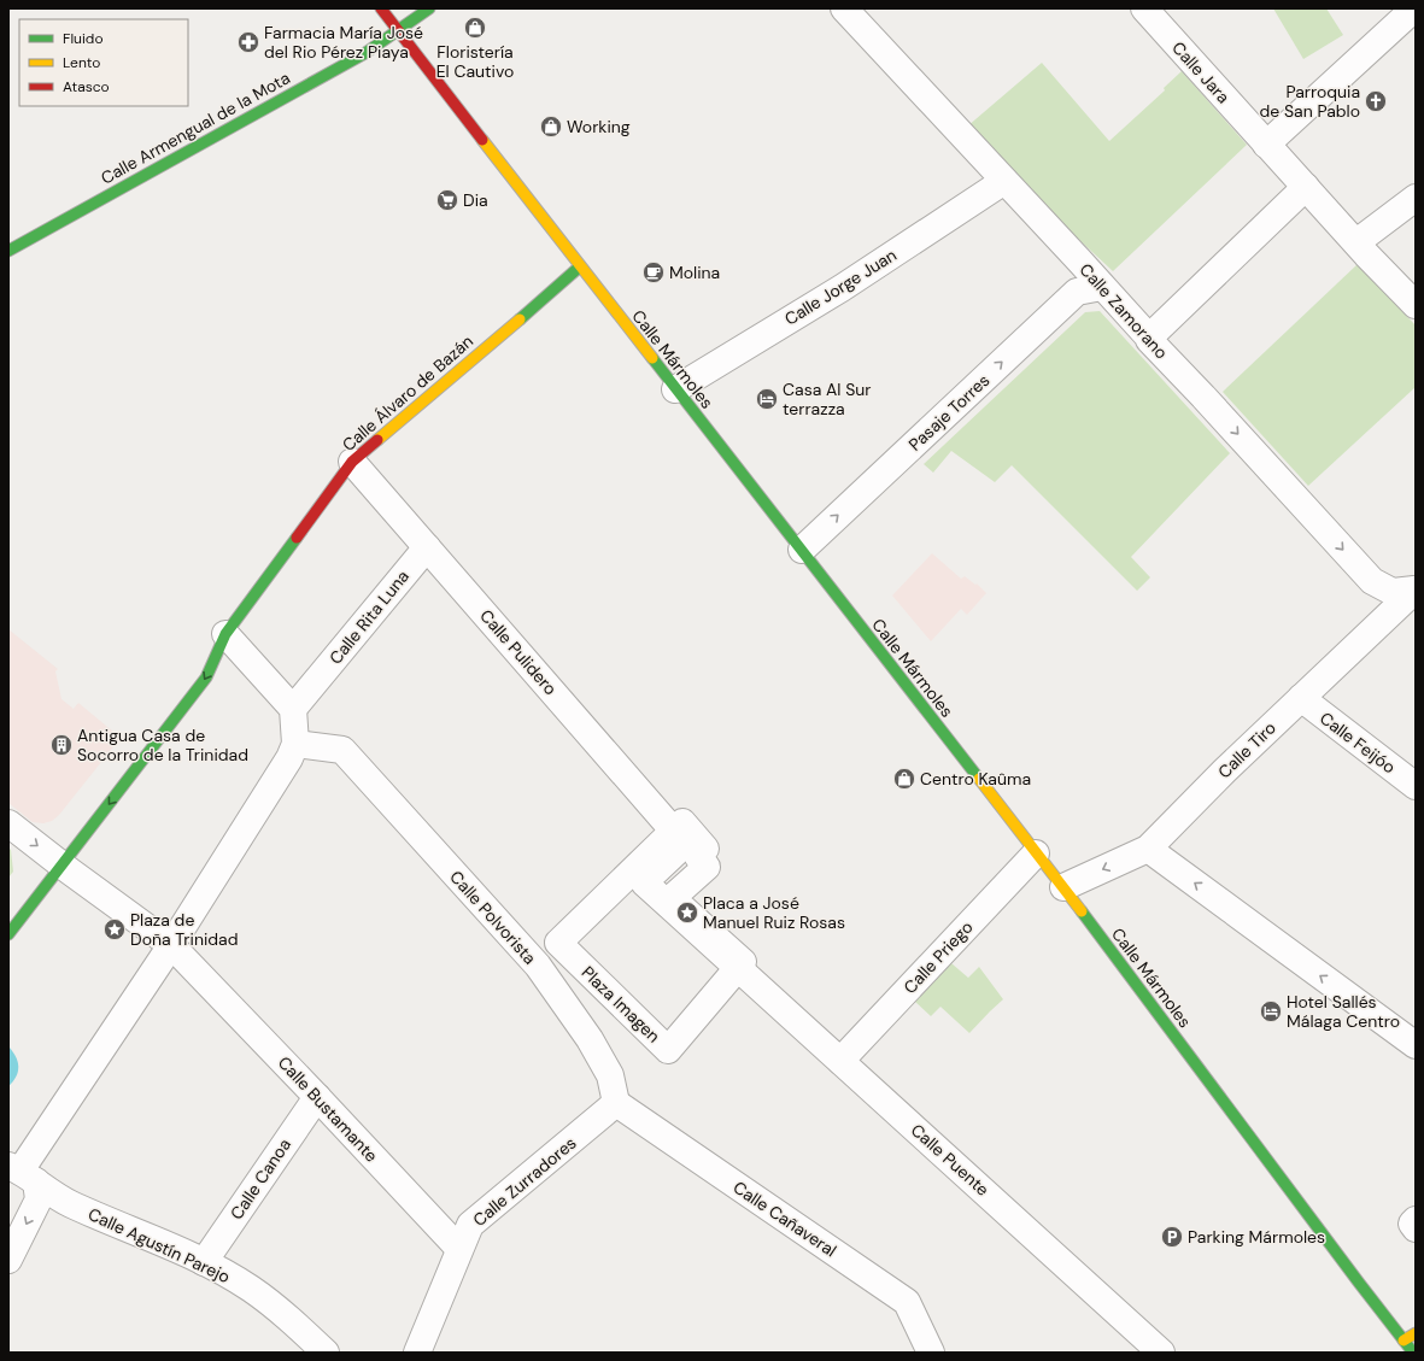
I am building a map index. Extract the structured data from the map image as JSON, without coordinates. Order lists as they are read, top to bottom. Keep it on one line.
{"streets":{"main road":["Calle Armengual de la Mota","Calle Mármoles","Calle Álvaro de Bazán"],"street":["Calle Jara","Calle Jorge Juan","Calle Zamorano","Pasaje Torres","Calle Rita Luna","Calle Pulidero","Calle Feijóo","Calle Tiro","Calle Polvorista","Calle Priego","Plaza Imagen","Calle Bustamante","Calle Puente","Calle Canoa","Calle Zurradores","Calle Cañaveral","Calle Agustín Parejo"]},"crossings":[["Calle Armengual de la Mota","Calle Mármoles"],["Calle Jorge Juan","Calle Zamorano"],["Calle Jorge Juan","Calle Mármoles"],["Calle Zamorano","Pasaje Torres"],["Calle Zamorano","Calle Tiro"],["Calle Mármoles","Calle Álvaro de Bazán"],["Calle Mármoles","Pasaje Torres"],["Calle Mármoles","Calle Tiro"],["Calle Mármoles","Calle Priego"],["Calle Álvaro de Bazán","Calle Pulidero"],["Calle Rita Luna","Calle Pulidero"],["Calle Pulidero","Calle Puente"],["Calle Feijóo","Calle Tiro"],["Calle Polvorista","Calle Zurradores"],["Calle Polvorista","Calle Cañaveral"],["Calle Priego","Calle Puente"],["Plaza Imagen","Calle Puente"],["Calle Bustamante","Calle Canoa"],["Calle Bustamante","Calle Zurradores"],["Calle Canoa","Calle Agustín Parejo"],["Calle Zurradores","Calle Cañaveral"]],"one_way":["Calle Zamorano","Pasaje Torres"],"places":{"shop":["Floristería El Cautivo","Working","Centro Kaûma"],"pharmacy":["Farmacia María José del Rio Pérez Piaya"],"church":["Parroquia de San Pablo"],"supermarket":["Dia"],"cafe":["Molina"],"hotel":["Casa Al Sur terrazza","Hotel Sallés Málaga Centro"],"building":["Antigua Casa de Socorro de la Trinidad"],"place":["Placa a José Manuel Ruiz Rosas","Plaza de Doña Trinidad"],"parking":["Parking Mármoles"]},"legend":["Fluido","Lento","Atasco"]}
